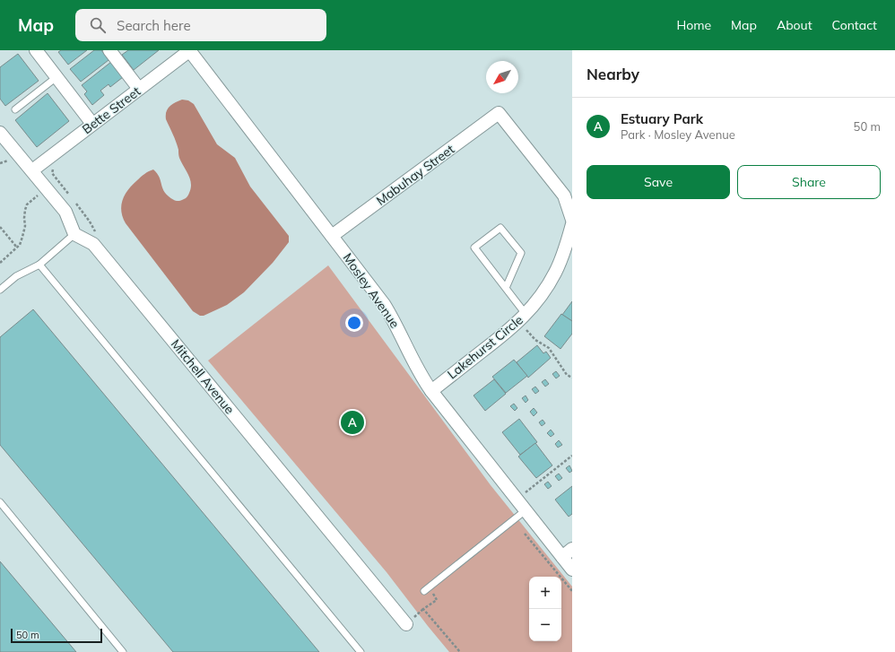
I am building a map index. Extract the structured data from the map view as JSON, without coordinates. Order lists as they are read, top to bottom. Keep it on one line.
{"streets":{"street":["Bette Street","Mabuhay Street","Mosley Avenue","Lakehurst Circle","Mitchell Avenue"]},"crossings":[["Bette Street","Mosley Avenue"],["Mabuhay Street","Mosley Avenue"],["Mosley Avenue","Lakehurst Circle"]],"scale_bar":"50 m","north":"bottom left","page":{"header":"Map","search":"Search here","nav":["Home","Map","About","Contact"],"heading":"Nearby","list":[{"mark":"A","name":"Estuary Park","note":"Park · Mosley Avenue","value":"50 m"}],"buttons":["Save","Share"],"pins":"A","map_buttons":["+","−"],"scale":"50 m"}}
